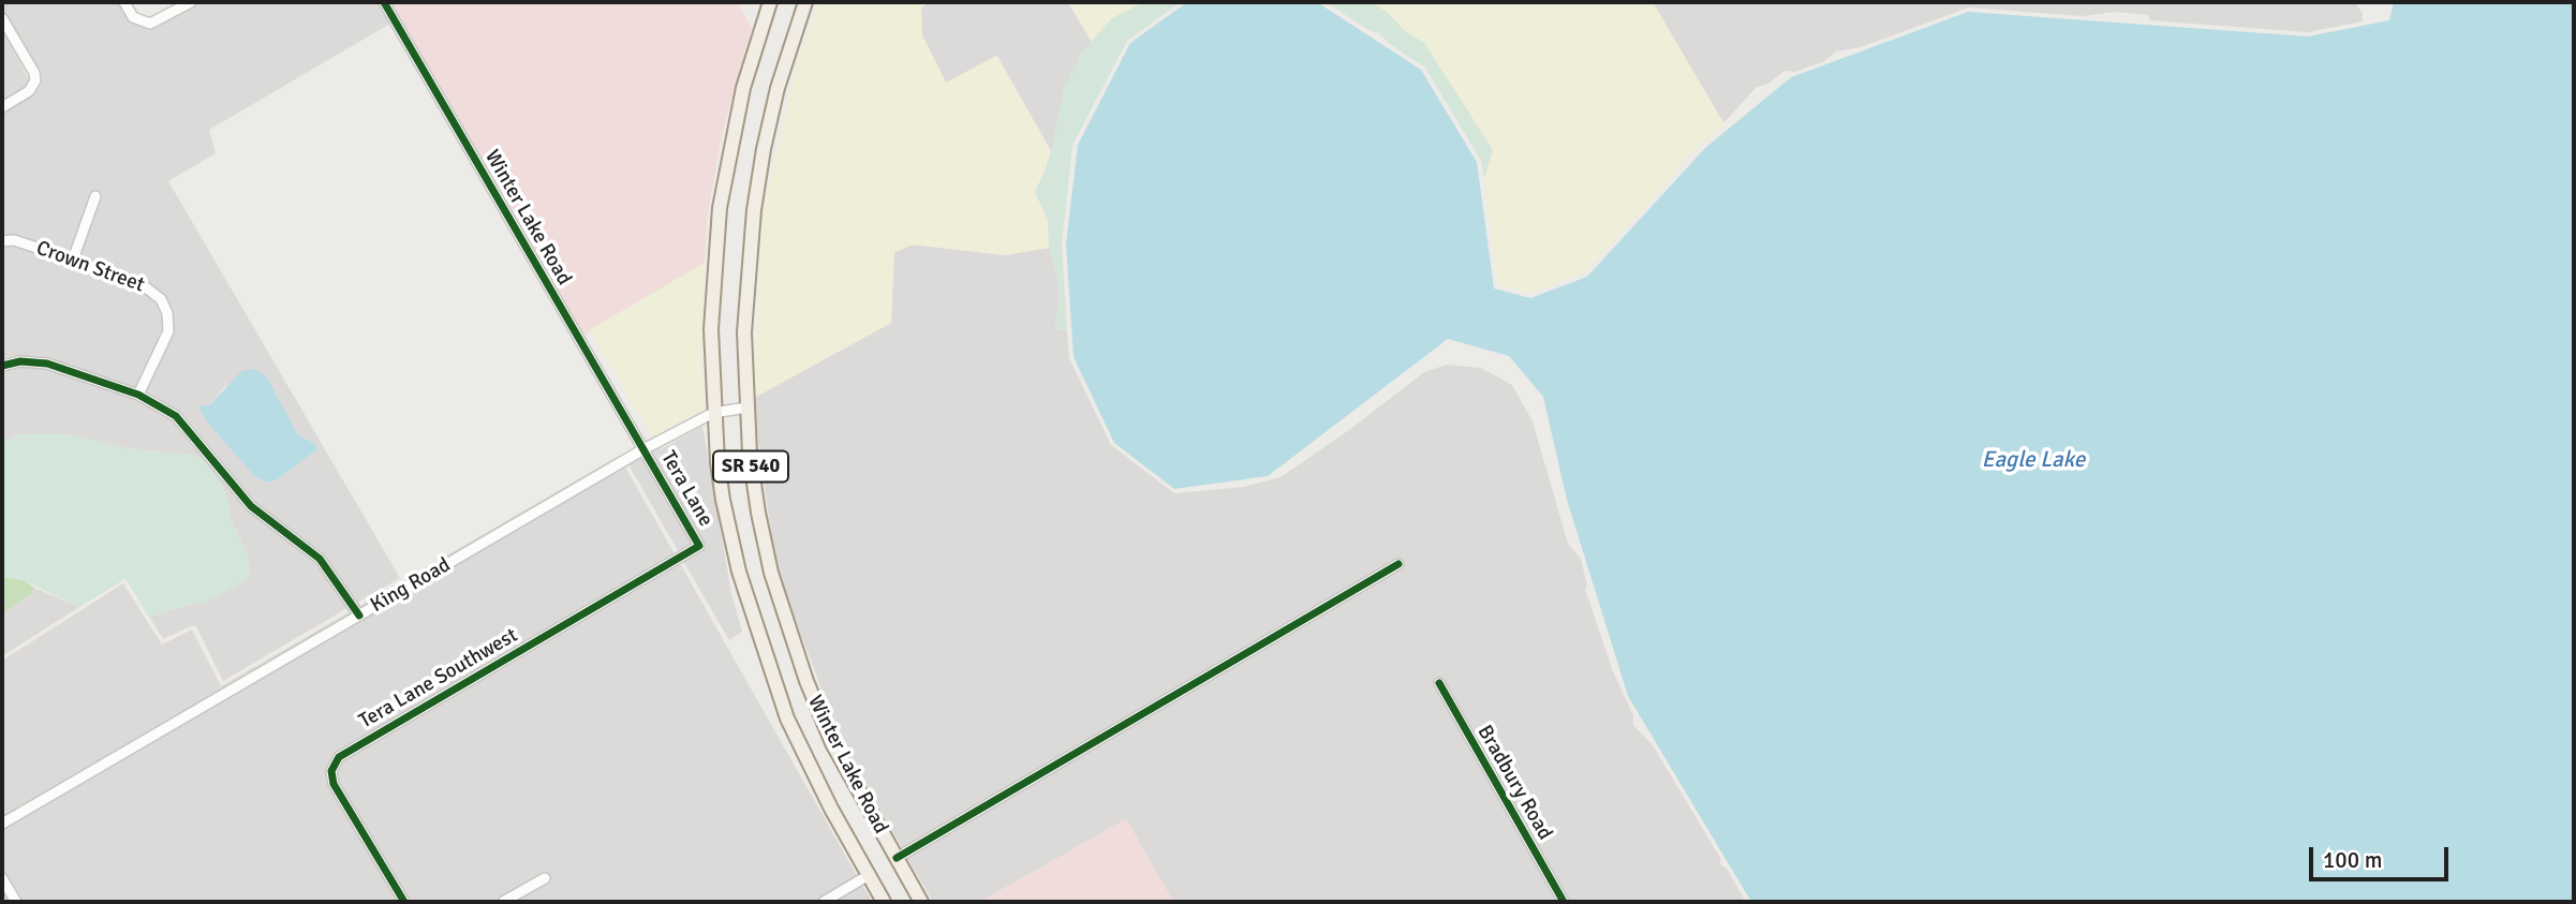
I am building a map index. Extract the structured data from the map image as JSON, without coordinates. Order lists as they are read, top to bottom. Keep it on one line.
{"streets":{"main road":["Winter Lake Road","SR 540"],"street":["Crown Street","Tera Lane","King Road","Tera Lane Southwest","Bradbury Road"]},"crossings":[["Winter Lake Road","Tera Lane"],["Winter Lake Road","King Road"],["Tera Lane","King Road"],["Tera Lane","Tera Lane Southwest"]],"water":["Eagle Lake"],"scale_bar":"100 m"}
